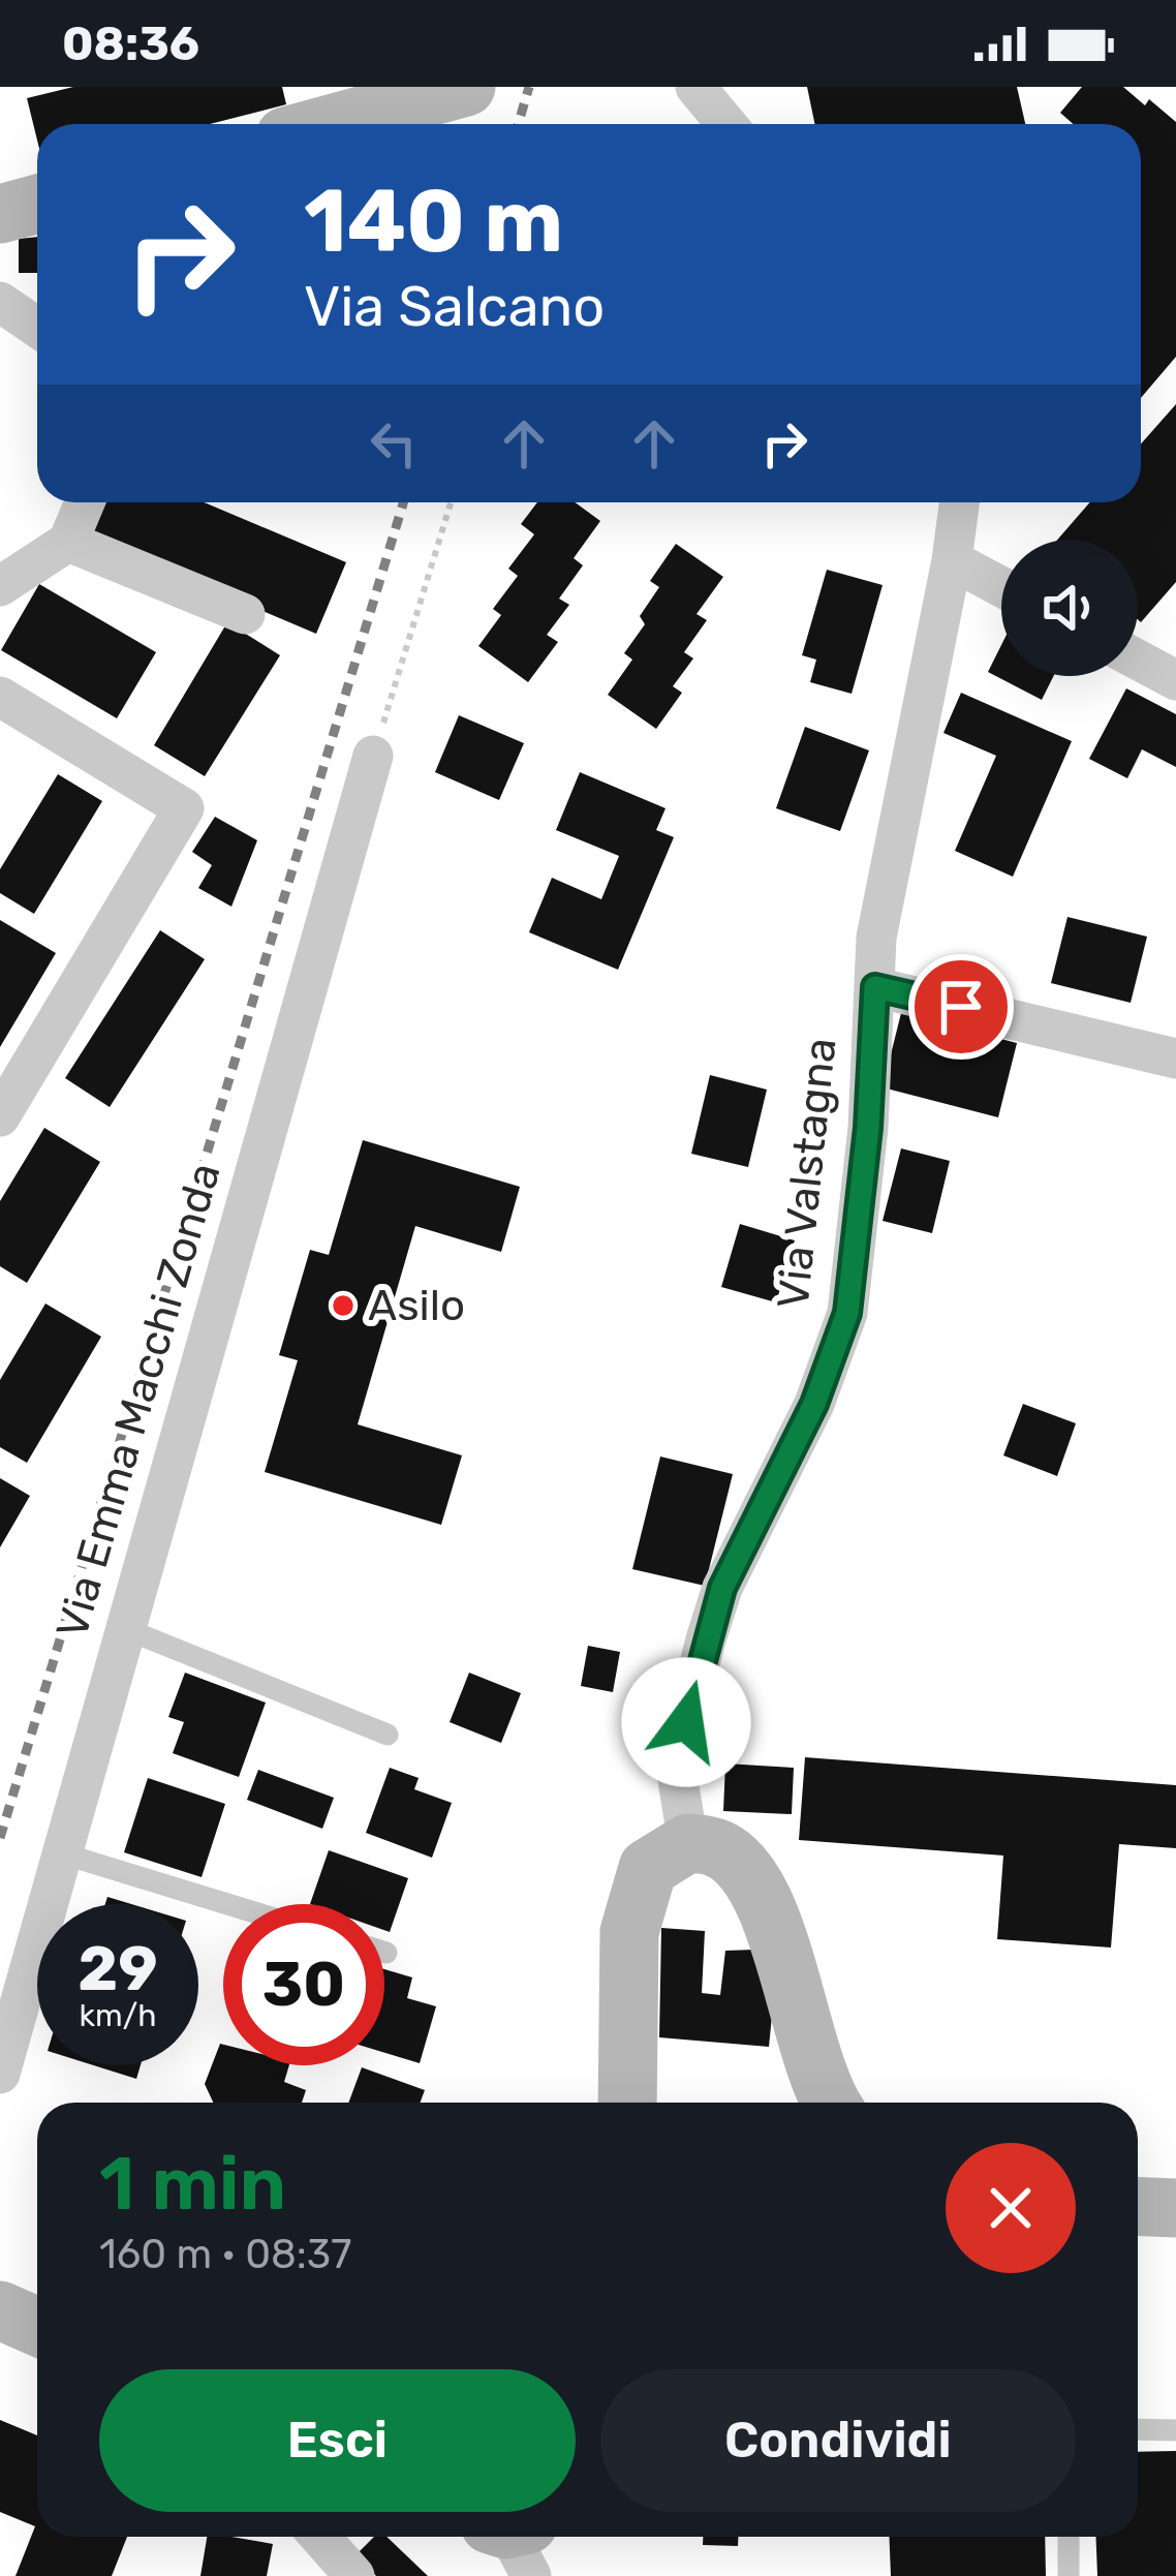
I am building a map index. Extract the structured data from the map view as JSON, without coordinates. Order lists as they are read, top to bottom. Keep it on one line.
{"streets":{"street":["Via Valstagna","Via Emma Macchi Zonda"]},"places":["Asilo"],"page":{"status":"08:36","turn":["140 m","Via Salcano"],"speed":"29 km/h","limit":"30","heading":["1 min","160 m · 08:37"],"buttons":["Esci","Condividi"]}}
